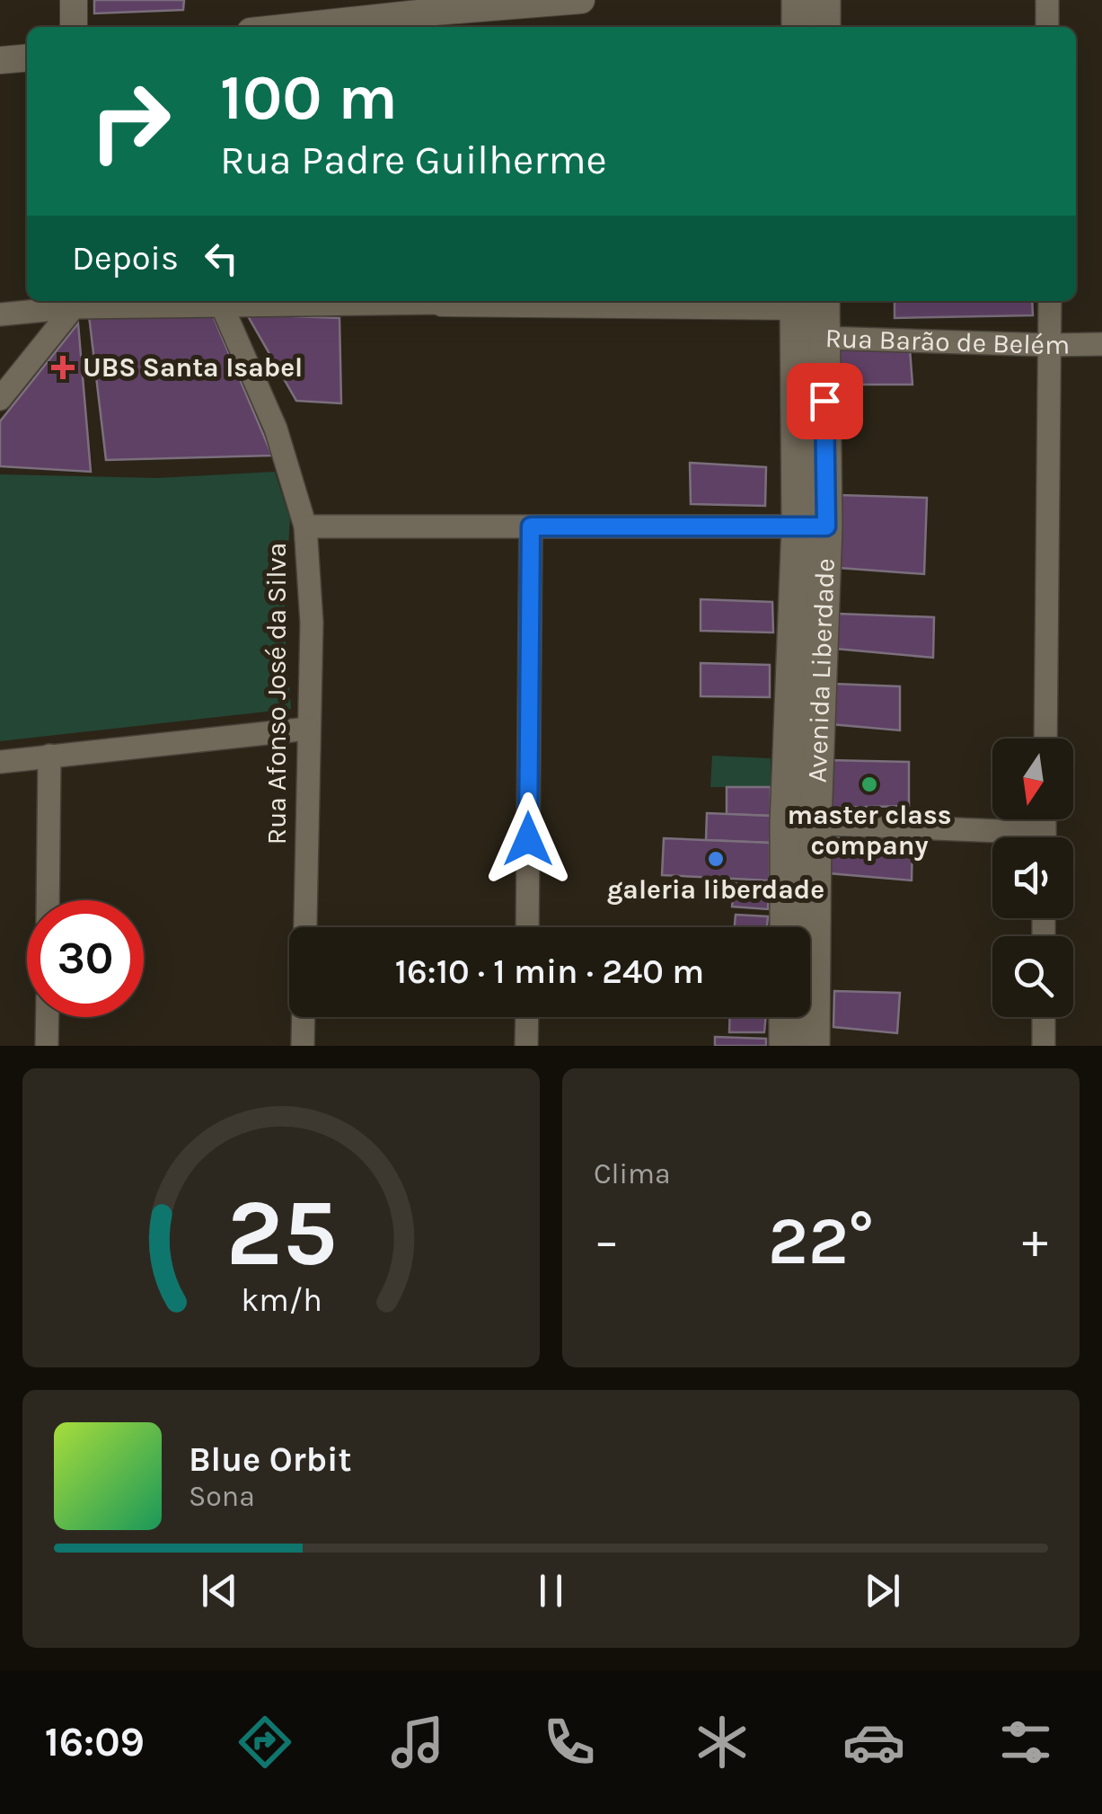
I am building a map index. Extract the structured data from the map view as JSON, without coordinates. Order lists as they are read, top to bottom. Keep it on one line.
{"streets":{"main road":["Avenida Liberdade"],"street":["Rua Barão de Belém","Rua Afonso José da Silva"]},"crossings":[["Rua Barão de Belém","Avenida Liberdade"],["Rua Barão de Belém","Rua Afonso José da Silva"]],"places":{"health":["UBS Santa Isabel"],"other":["master class company","galeria liberdade"]},"north":"bottom","page":{"turn":["100 m","Rua Padre Guilherme"],"then":"Depois","limit":"30","trip":"16:10 · 1 min · 240 m","tile":"Clima","heat":["−","22°","+"],"song":["Blue Orbit","Sona"],"tabs":"16:09","gauge":["25","km/h"]}}
